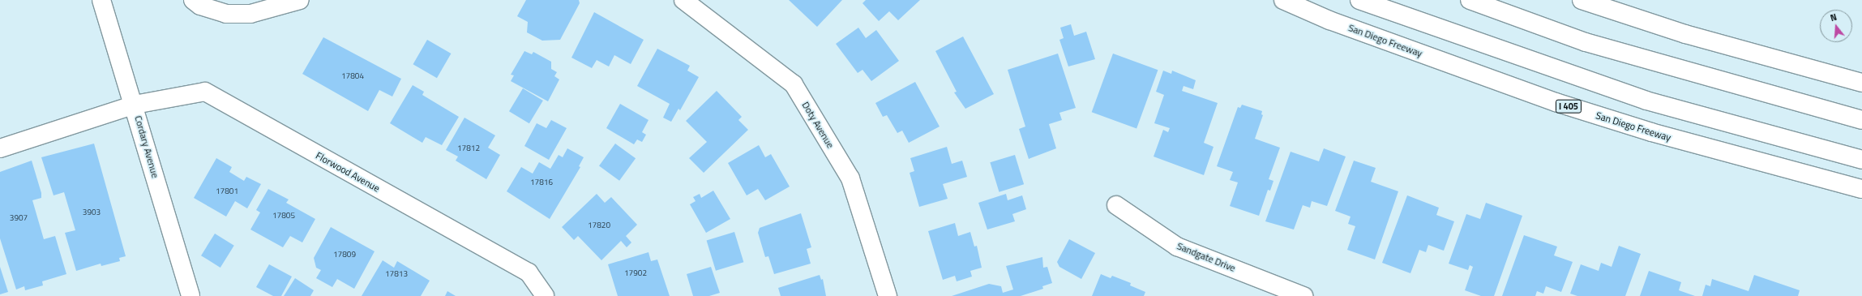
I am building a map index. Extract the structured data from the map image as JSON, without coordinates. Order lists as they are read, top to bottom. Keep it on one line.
{"streets":{"main road":["San Diego Freeway","I 405","Doty Avenue","Cordary Avenue","Florwood Avenue","Sandgate Drive"]},"crossings":[["Cordary Avenue","Florwood Avenue"]],"house_numbers":["17804","17812","17816","17801","3903","17805","3907","17820","17809","17902","17813"],"north":"top"}
